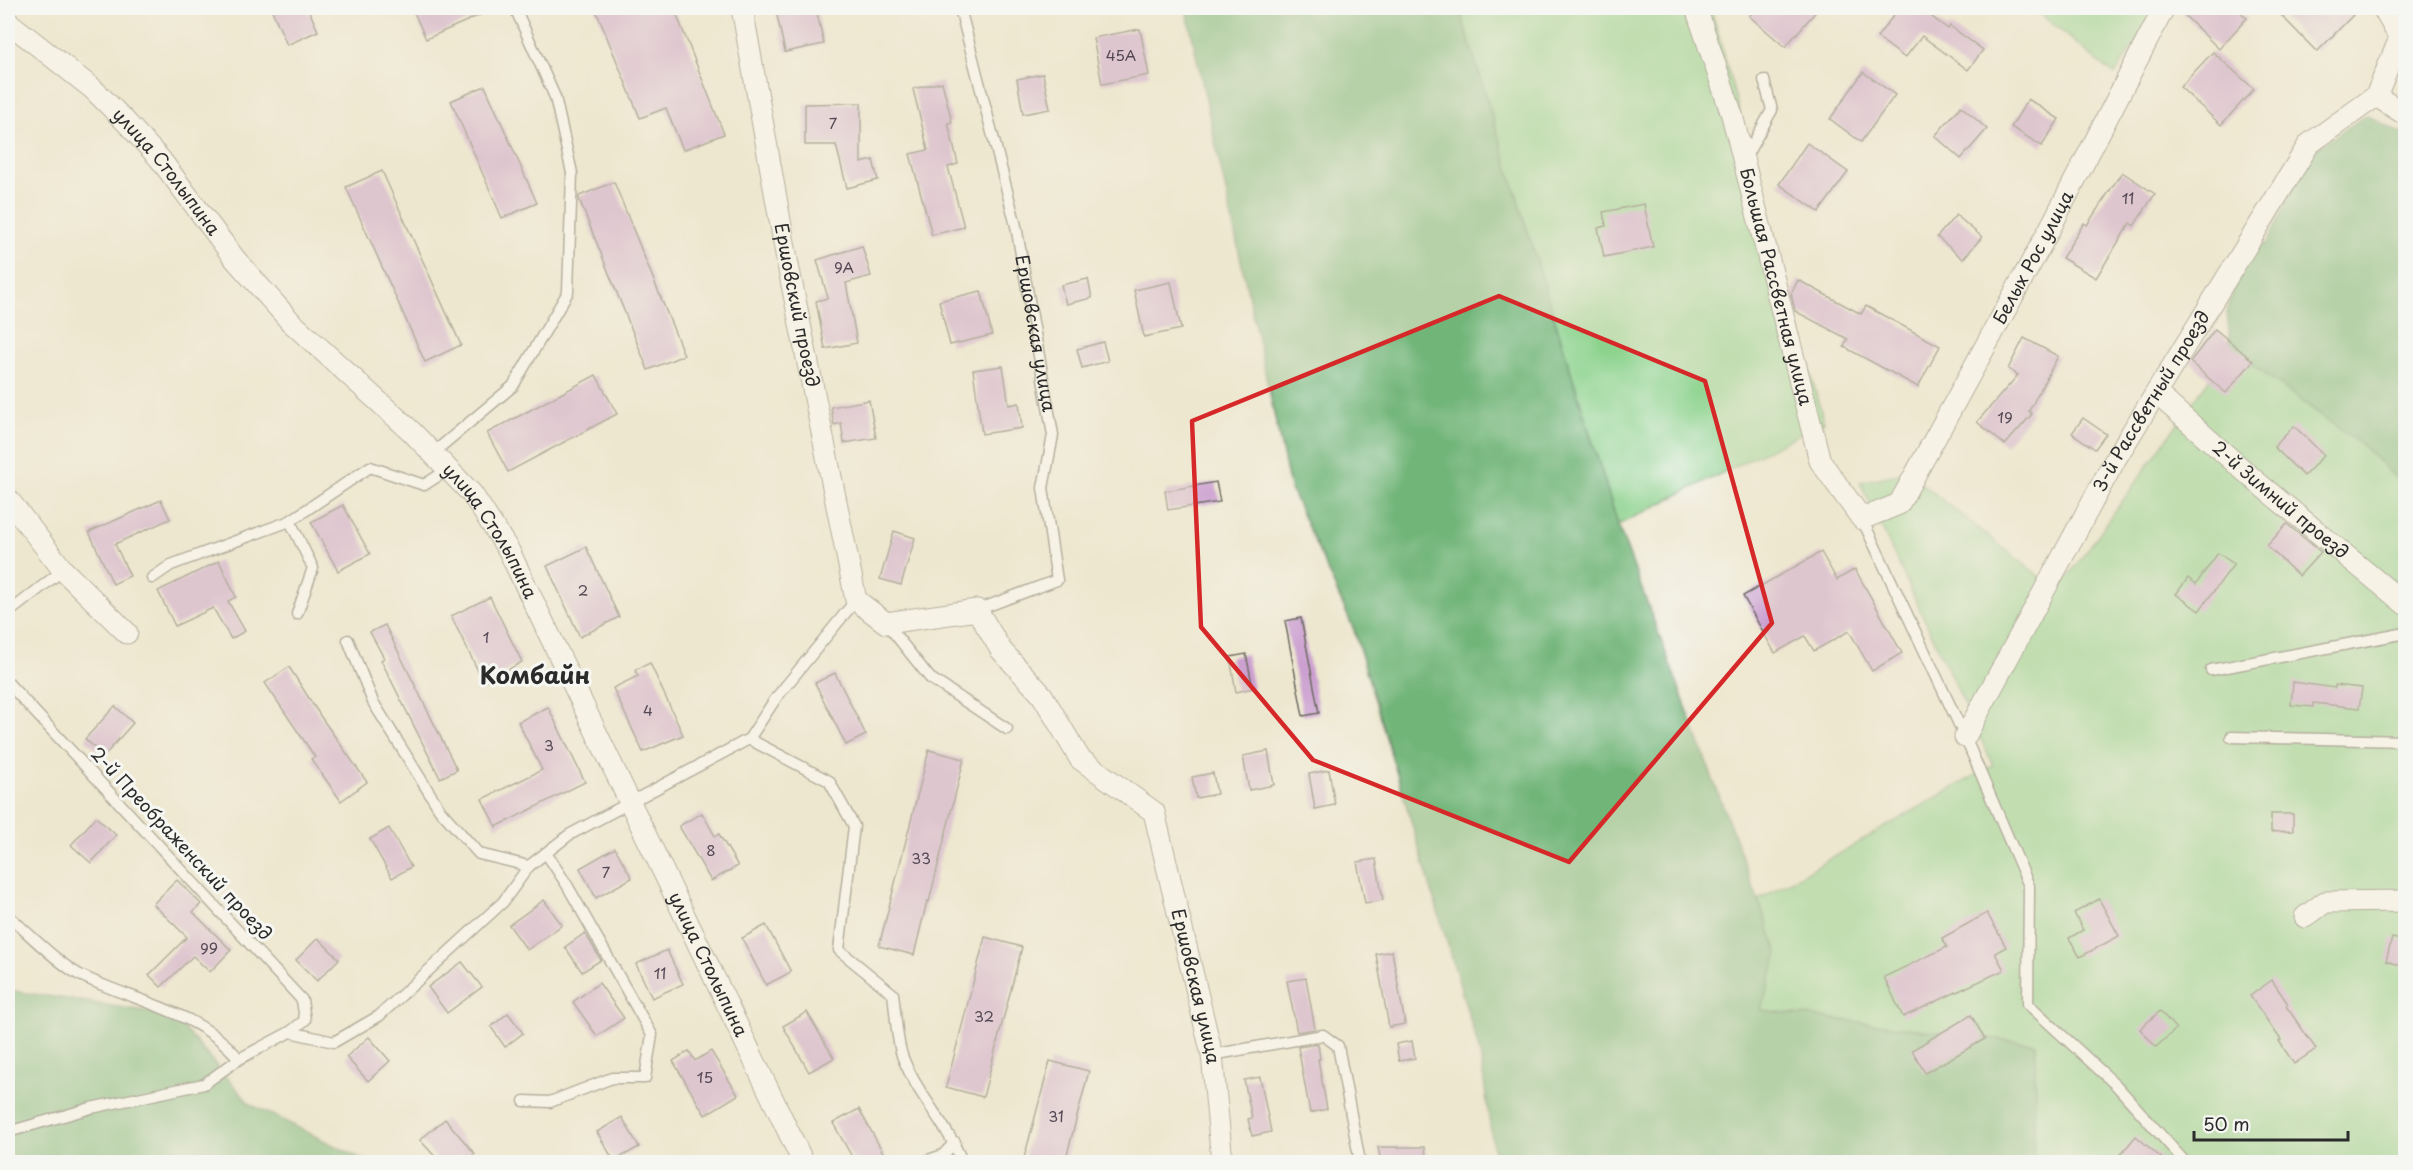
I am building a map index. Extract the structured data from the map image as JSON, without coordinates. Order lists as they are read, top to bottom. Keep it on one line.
{"streets":{"street":["улица Столыпина","Белых Рос улица","Большая Рассветная улица","Ершовский проезд","Ершовская улица","3-й Рассветный проезд","2-й Зимний проезд"],"lane":["2-й Преображенский проезд"]},"crossings":[["Белых Рос улица","Большая Рассветная улица"],["3-й Рассветный проезд","2-й Зимний проезд"]],"districts":["Комбайн"],"house_numbers":["45А","7","11","9А","19","2","1","4","3","8","33","7","99","11","32","15","31"],"scale_bar":"50 m"}
